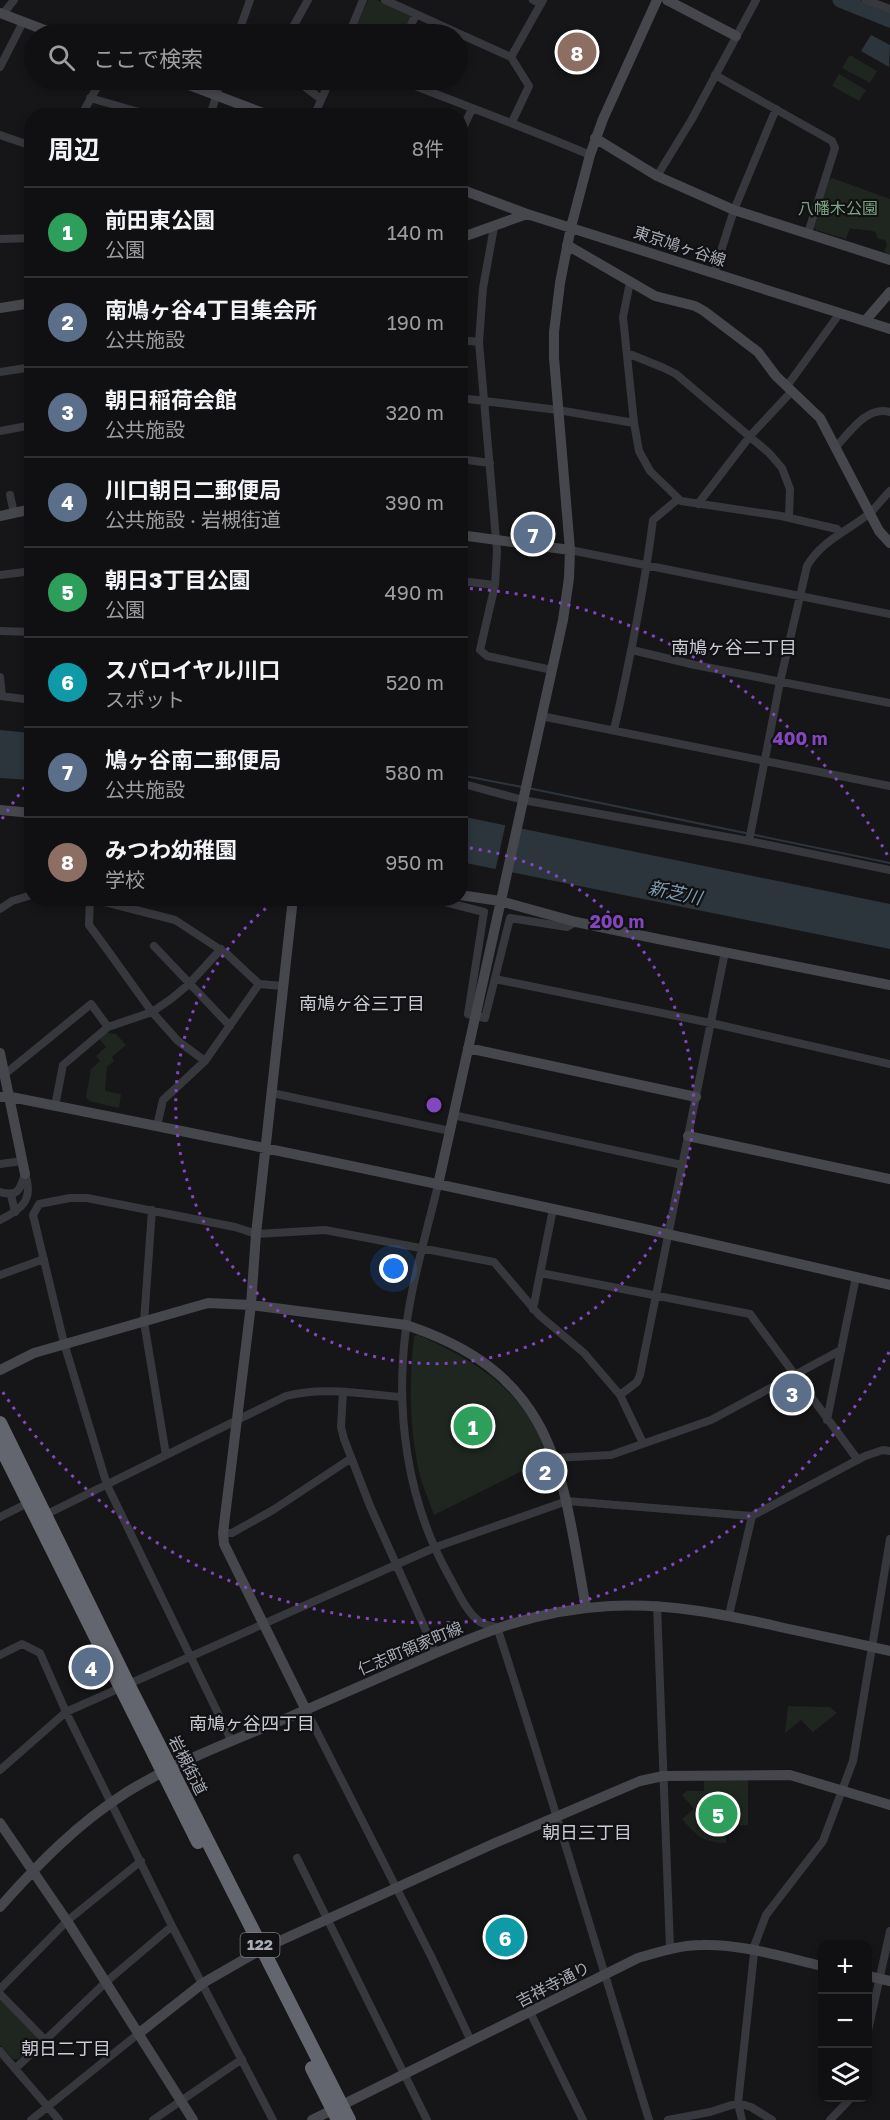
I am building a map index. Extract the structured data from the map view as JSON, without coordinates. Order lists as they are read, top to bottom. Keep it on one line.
{"streets":{"highway":["岩槻街道","122"],"street":["東京鳩ヶ谷線","仁志町領家町線","吉祥寺通り"]},"crossings":[["仁志町領家町線","岩槻街道"],["岩槻街道","吉祥寺通り"]],"districts":["南鳩ヶ谷二丁目","南鳩ヶ谷三丁目","南鳩ヶ谷四丁目","朝日三丁目","朝日二丁目"],"water":["新芝川"],"parks":["八幡木公園"],"page":{"search":"ここで検索","pins":["8","7","3","1","2","4","5","6"],"heading":["周辺","8件"],"list":[{"mark":"1","name":"前田東公園","note":"公園","value":"140 m"},{"mark":"2","name":"南鳩ヶ谷4丁目集会所","note":"公共施設","value":"190 m"},{"mark":"3","name":"朝日稲荷会館","note":"公共施設","value":"320 m"},{"mark":"4","name":"川口朝日二郵便局","note":"公共施設 · 岩槻街道","value":"390 m"},{"mark":"5","name":"朝日3丁目公園","note":"公園","value":"490 m"},{"mark":"6","name":"スパロイヤル川口","note":"スポット","value":"520 m"},{"mark":"7","name":"鳩ヶ谷南二郵便局","note":"公共施設","value":"580 m"},{"mark":"8","name":"みつわ幼稚園","note":"学校","value":"950 m"}],"map_buttons":["+","−"]},"rings":["400 m","200 m"]}
